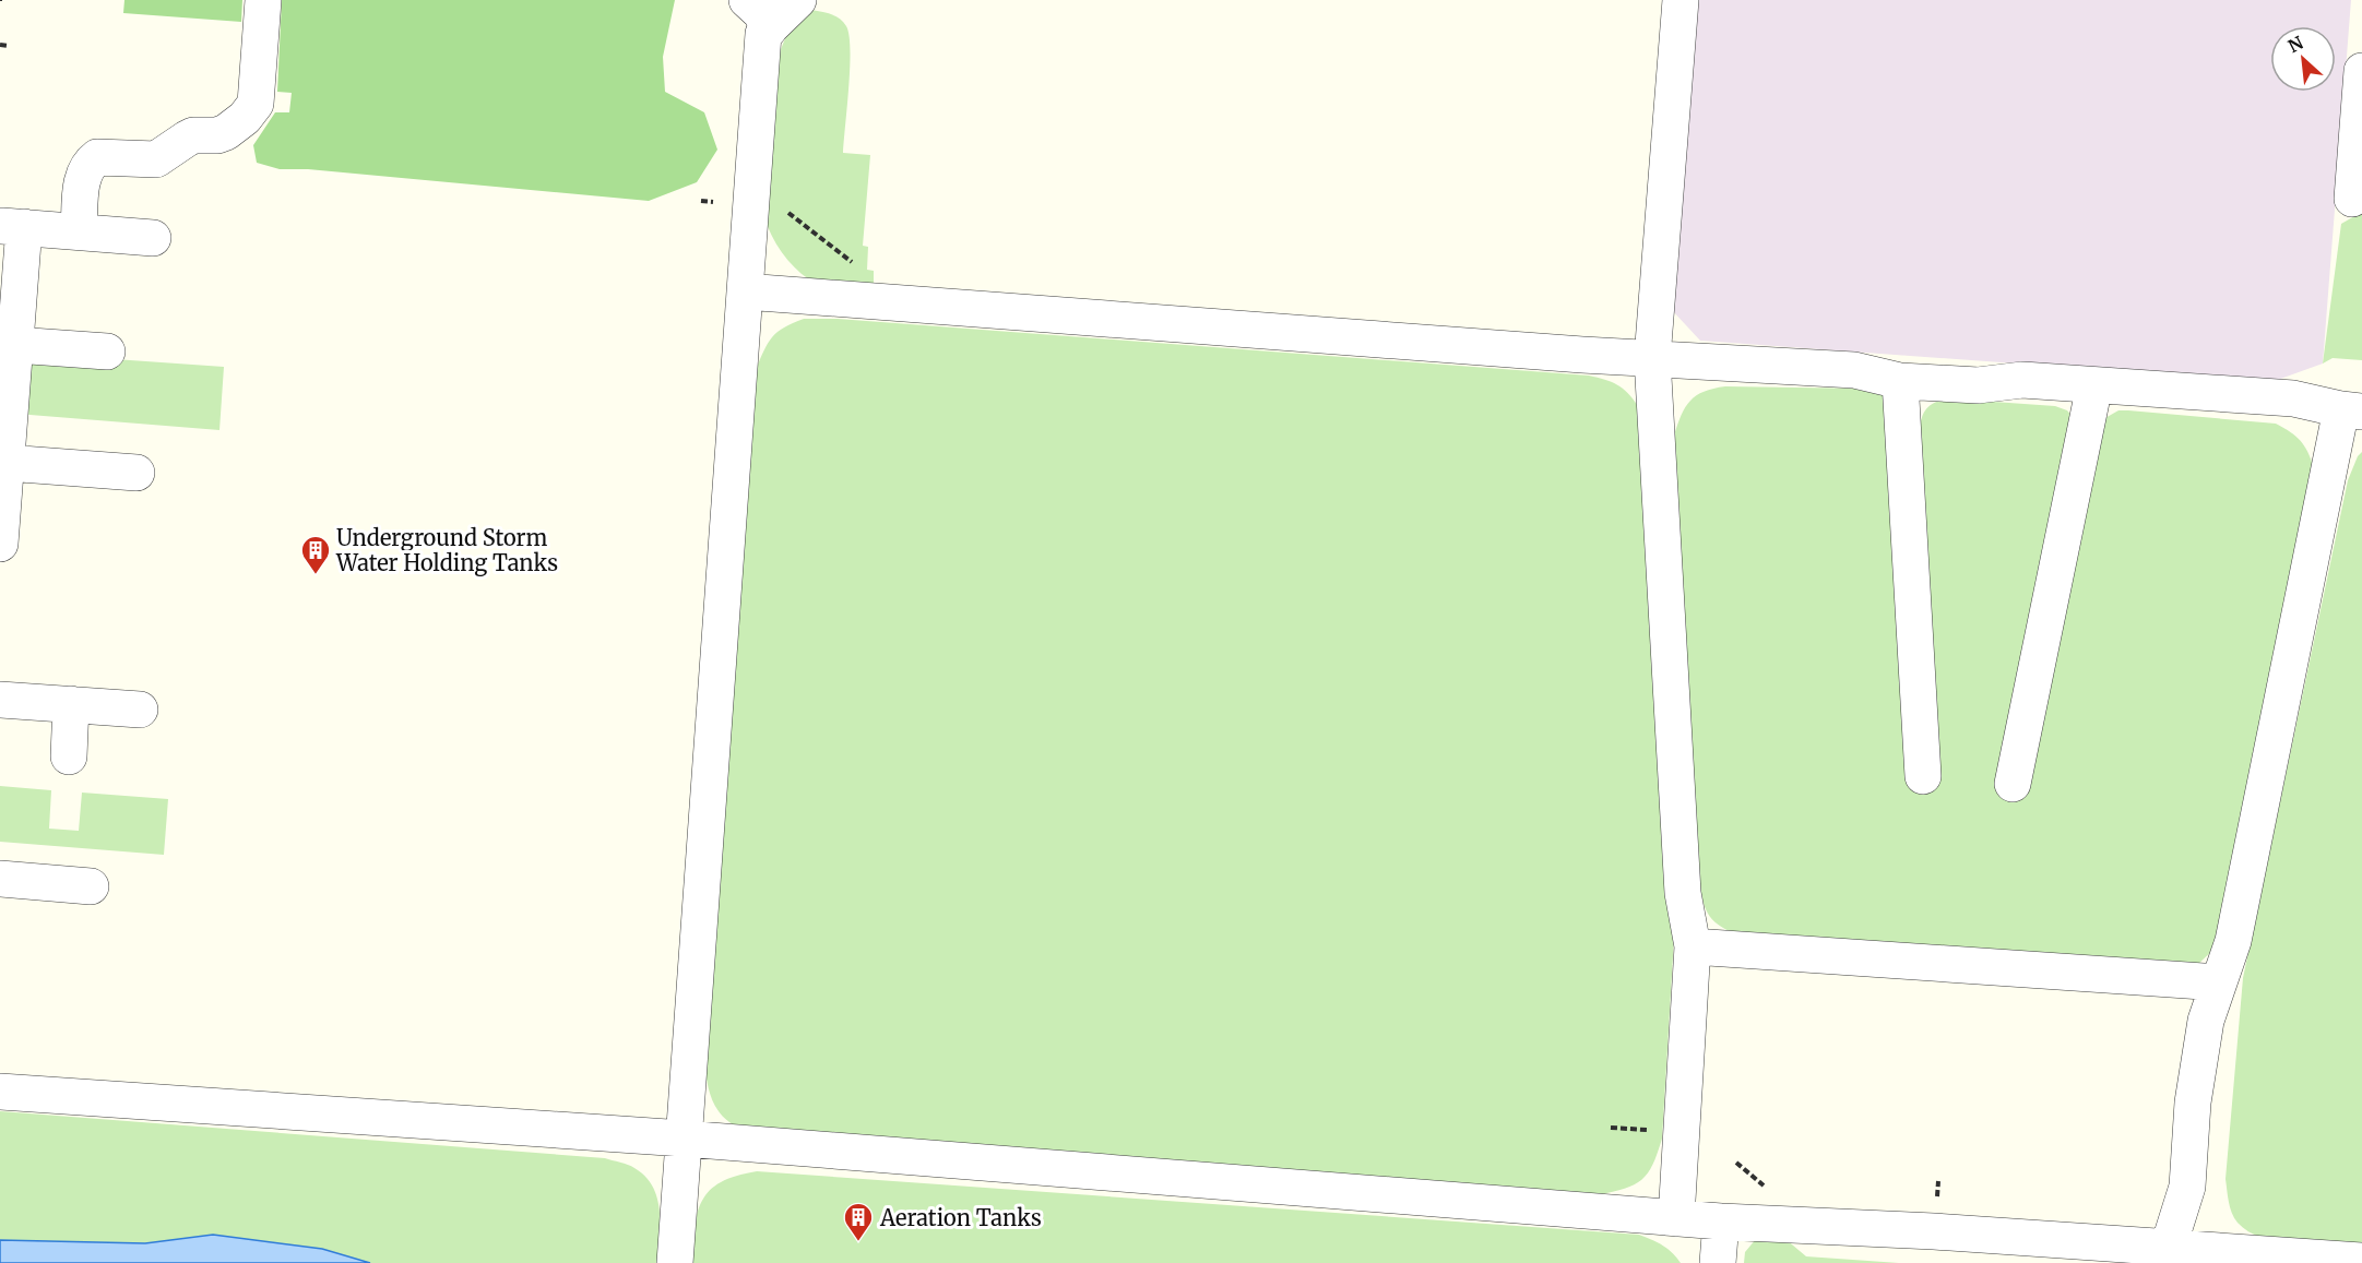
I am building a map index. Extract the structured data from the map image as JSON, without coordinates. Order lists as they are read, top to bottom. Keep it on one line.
{"places":{"building":["Underground Storm Water Holding Tanks","Aeration Tanks"]},"north":"top left"}
